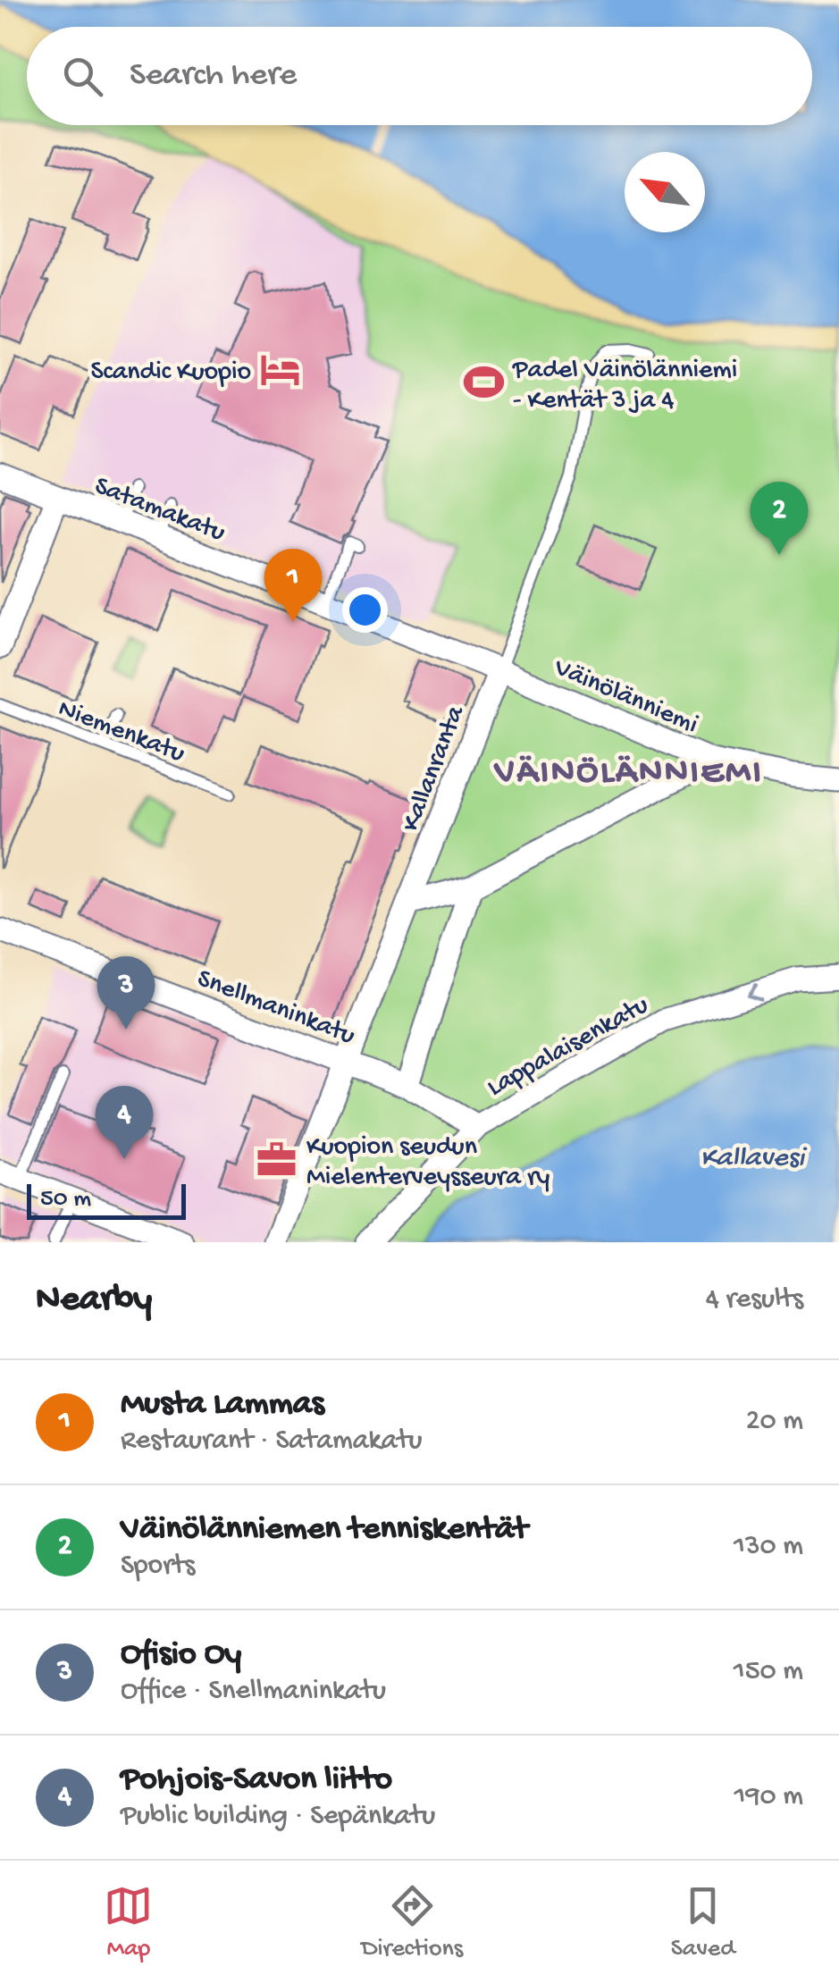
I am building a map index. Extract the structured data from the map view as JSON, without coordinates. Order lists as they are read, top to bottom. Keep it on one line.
{"streets":{"street":["Satamakatu","Väinölänniemi","Kallanranta","Snellmaninkatu","Lappalaisenkatu"],"lane":["Niemenkatu"]},"crossings":[["Satamakatu","Väinölänniemi"],["Satamakatu","Kallanranta"],["Väinölänniemi","Kallanranta"],["Kallanranta","Snellmaninkatu"],["Snellmaninkatu","Lappalaisenkatu"]],"one_way":["Lappalaisenkatu"],"districts":["VÄINÖLÄNNIEMI"],"water":["Kallavesi"],"places":{"hotel":["Scandic Kuopio"],"sports":["Padel Väinölänniemi - Kentät 3 ja 4"],"office":["Kuopion seudun Mielenterveysseura ry"]},"scale_bar":"50 m","north":"top left","page":{"search":"Search here","pins":["2","1","3","4"],"scale":"50 m","heading":["Nearby","4 results"],"list":[{"mark":"1","name":"Musta Lammas","note":"Restaurant · Satamakatu","value":"20 m"},{"mark":"2","name":"Väinölänniemen tenniskentät","note":"Sports","value":"130 m"},{"mark":"3","name":"Ofisio Oy","note":"Office · Snellmaninkatu","value":"150 m"},{"mark":"4","name":"Pohjois-Savon liitto","note":"Public building · Sepänkatu","value":"190 m"}],"nav":["Map","Directions","Saved"]}}
